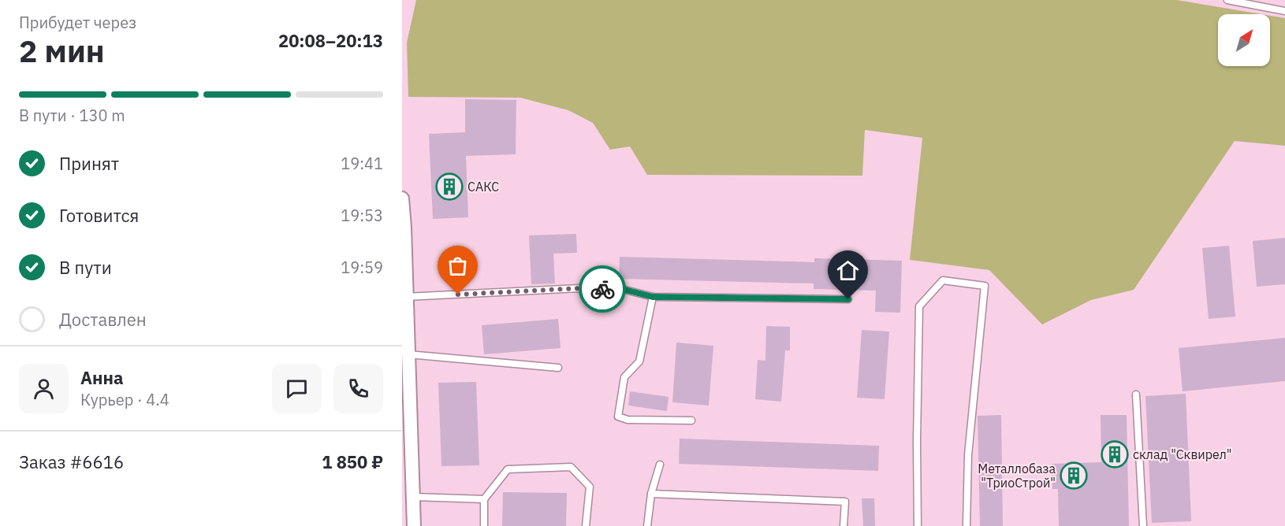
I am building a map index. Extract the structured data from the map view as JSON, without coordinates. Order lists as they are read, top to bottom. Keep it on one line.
{"places":{"building":["САКС","склад \"Сквирел\"","Металлобаза \"ТриоСтрой\""]},"north":"top right","page":{"heading":["2 мин","Прибудет через","20:08–20:13"],"panel":["Анна","Курьер · 4.4","Заказ #6616","1 850 ₽"],"bar":"В пути · 130 m","list":[["Принят","19:41"],["Готовится","19:53"],["В пути","19:59"],"Доставлен"]}}
